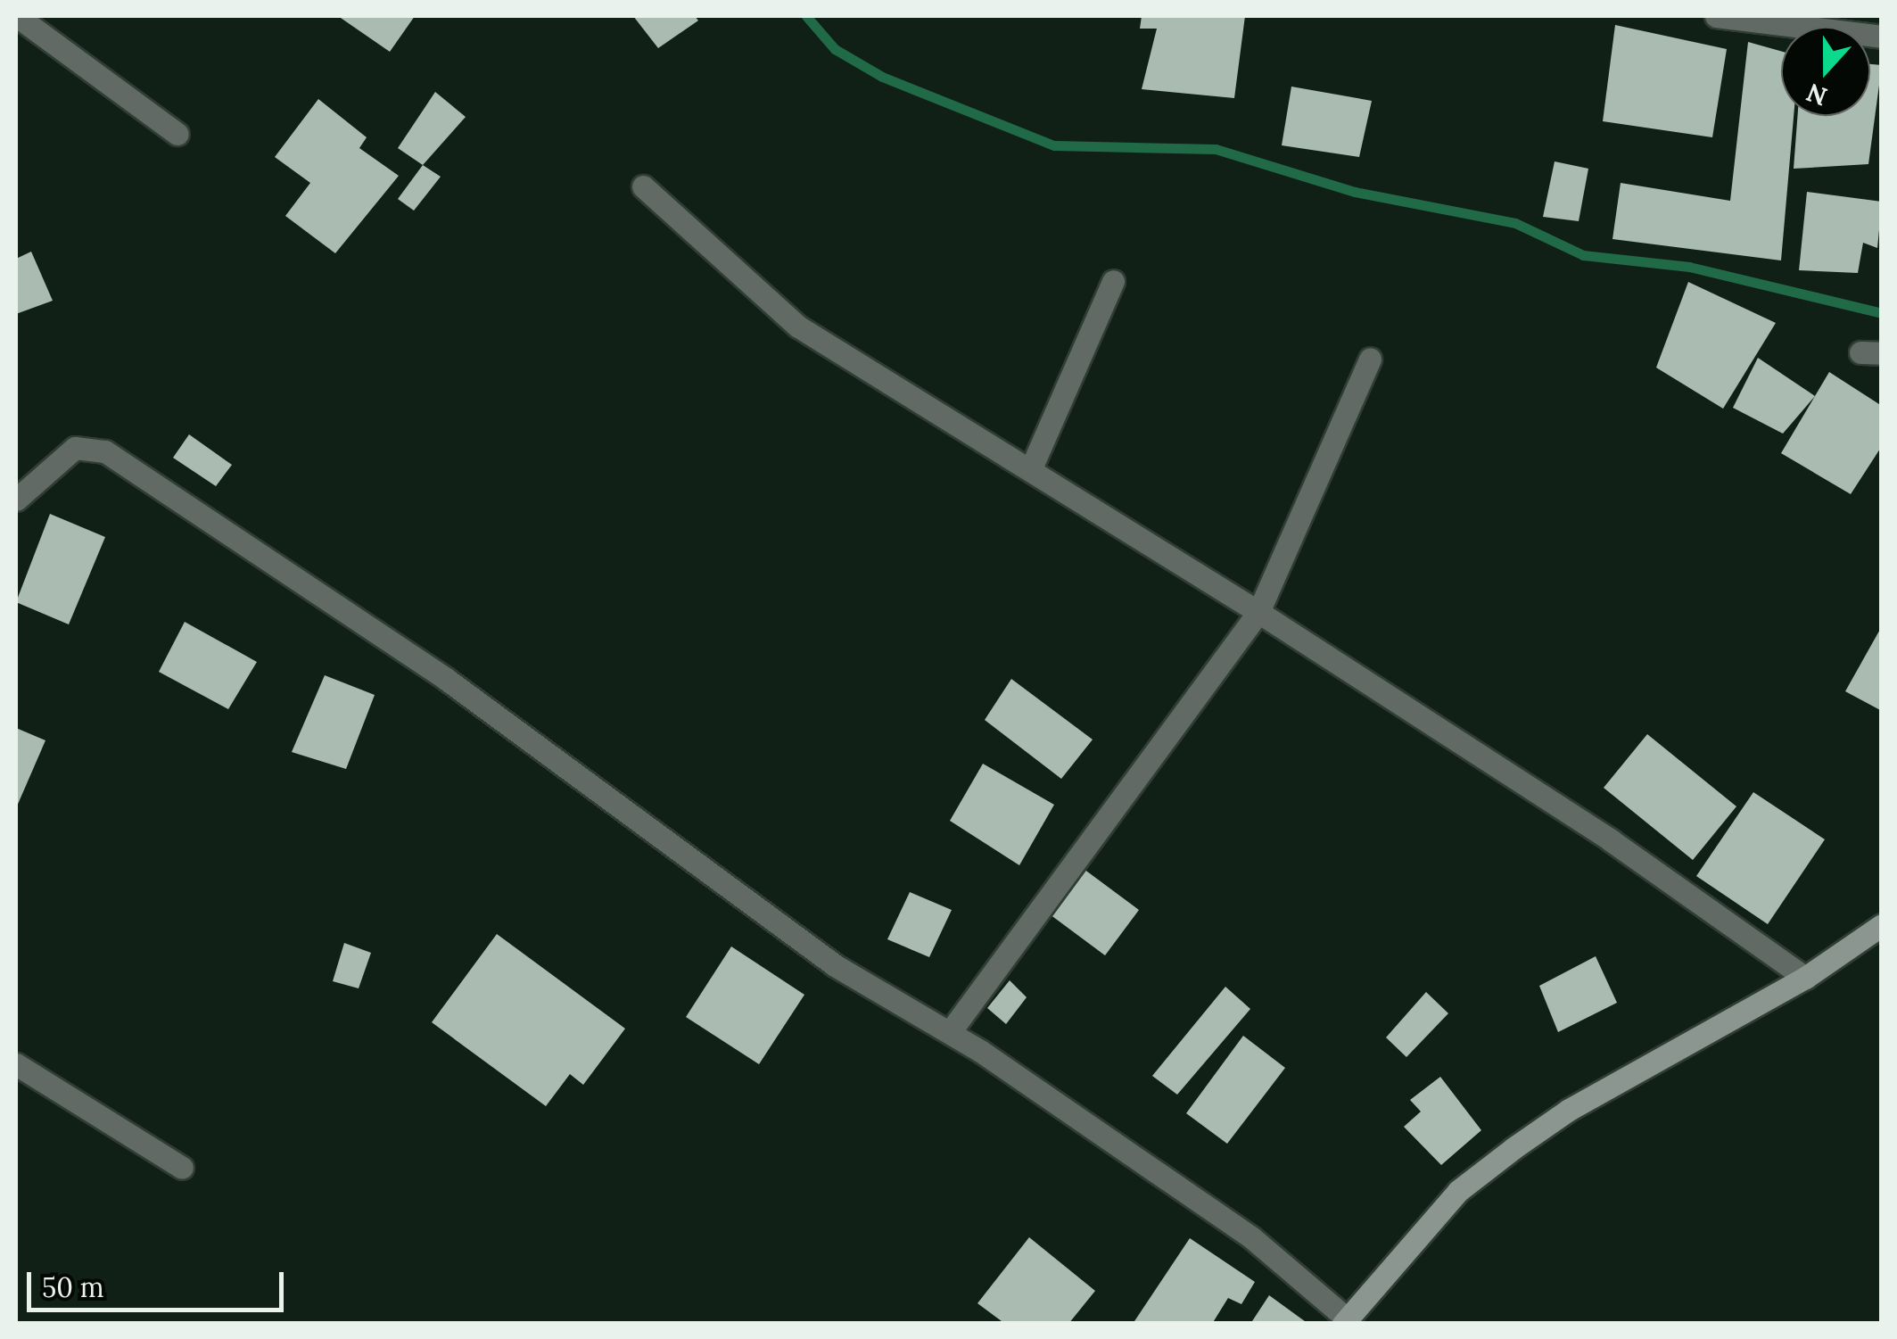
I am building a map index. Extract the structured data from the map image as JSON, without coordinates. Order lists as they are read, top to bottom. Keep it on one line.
{"scale_bar":"50 m","north":"bottom"}
